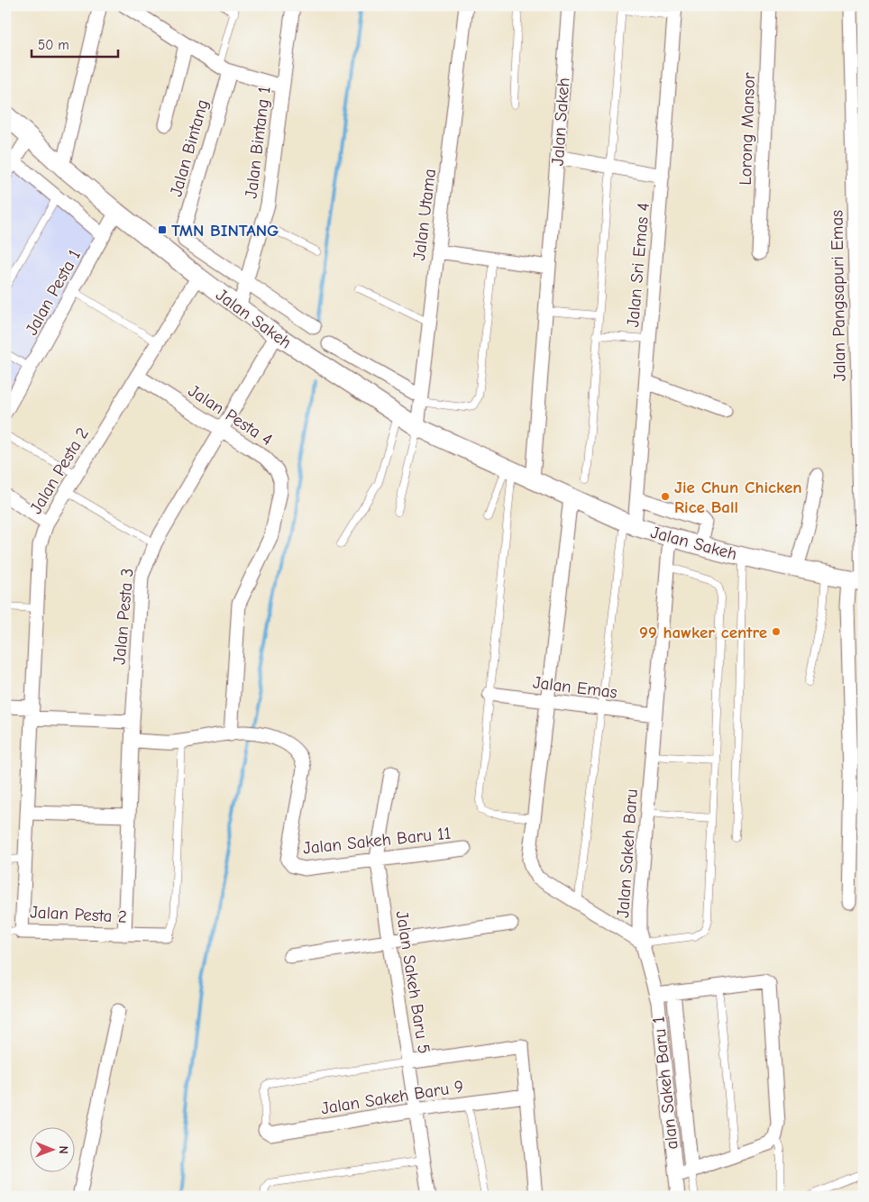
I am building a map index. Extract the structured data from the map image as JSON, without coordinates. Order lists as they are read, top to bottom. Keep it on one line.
{"streets":{"street":["Jalan Sakeh","Lorong Mansor","Jalan Bintang 1","Jalan Bintang","Jalan Utama","Jalan Sri Emas 4","Jalan Pesta 1","Jalan Pangsapuri Emas","Jalan Pesta 4","Jalan Pesta 2","Jalan Pesta 3","Jalan Emas","Jalan Sakeh Baru 11","Jalan Sakeh Baru","Jalan Sakeh Baru 5","alan Sakeh Baru 1","Jalan Sakeh Baru 9"]},"crossings":[["Jalan Sakeh","Jalan Bintang 1"],["Jalan Sakeh","Jalan Utama"],["Jalan Sakeh","Jalan Sri Emas 4"],["Jalan Sakeh","Jalan Pesta 1"],["Jalan Sakeh","Jalan Pangsapuri Emas"],["Jalan Sakeh","Jalan Pesta 2"],["Jalan Sakeh","Jalan Pesta 3"],["Jalan Sakeh","Jalan Sakeh Baru"],["Jalan Bintang 1","Jalan Bintang"],["Jalan Pesta 4","Jalan Pesta 2"],["Jalan Pesta 4","Jalan Pesta 3"],["Jalan Pesta 4","Jalan Sakeh Baru 11"],["Jalan Pesta 2","Jalan Pesta 3"],["Jalan Emas","Jalan Sakeh Baru"],["Jalan Sakeh Baru 11","Jalan Sakeh Baru 5"],["Jalan Sakeh Baru 5","Jalan Sakeh Baru 9"]],"places":{"transit":["TMN BINTANG"],"other":["Jie Chun Chicken Rice Ball","99 hawker centre"]},"scale_bar":"50 m","north":"right"}
